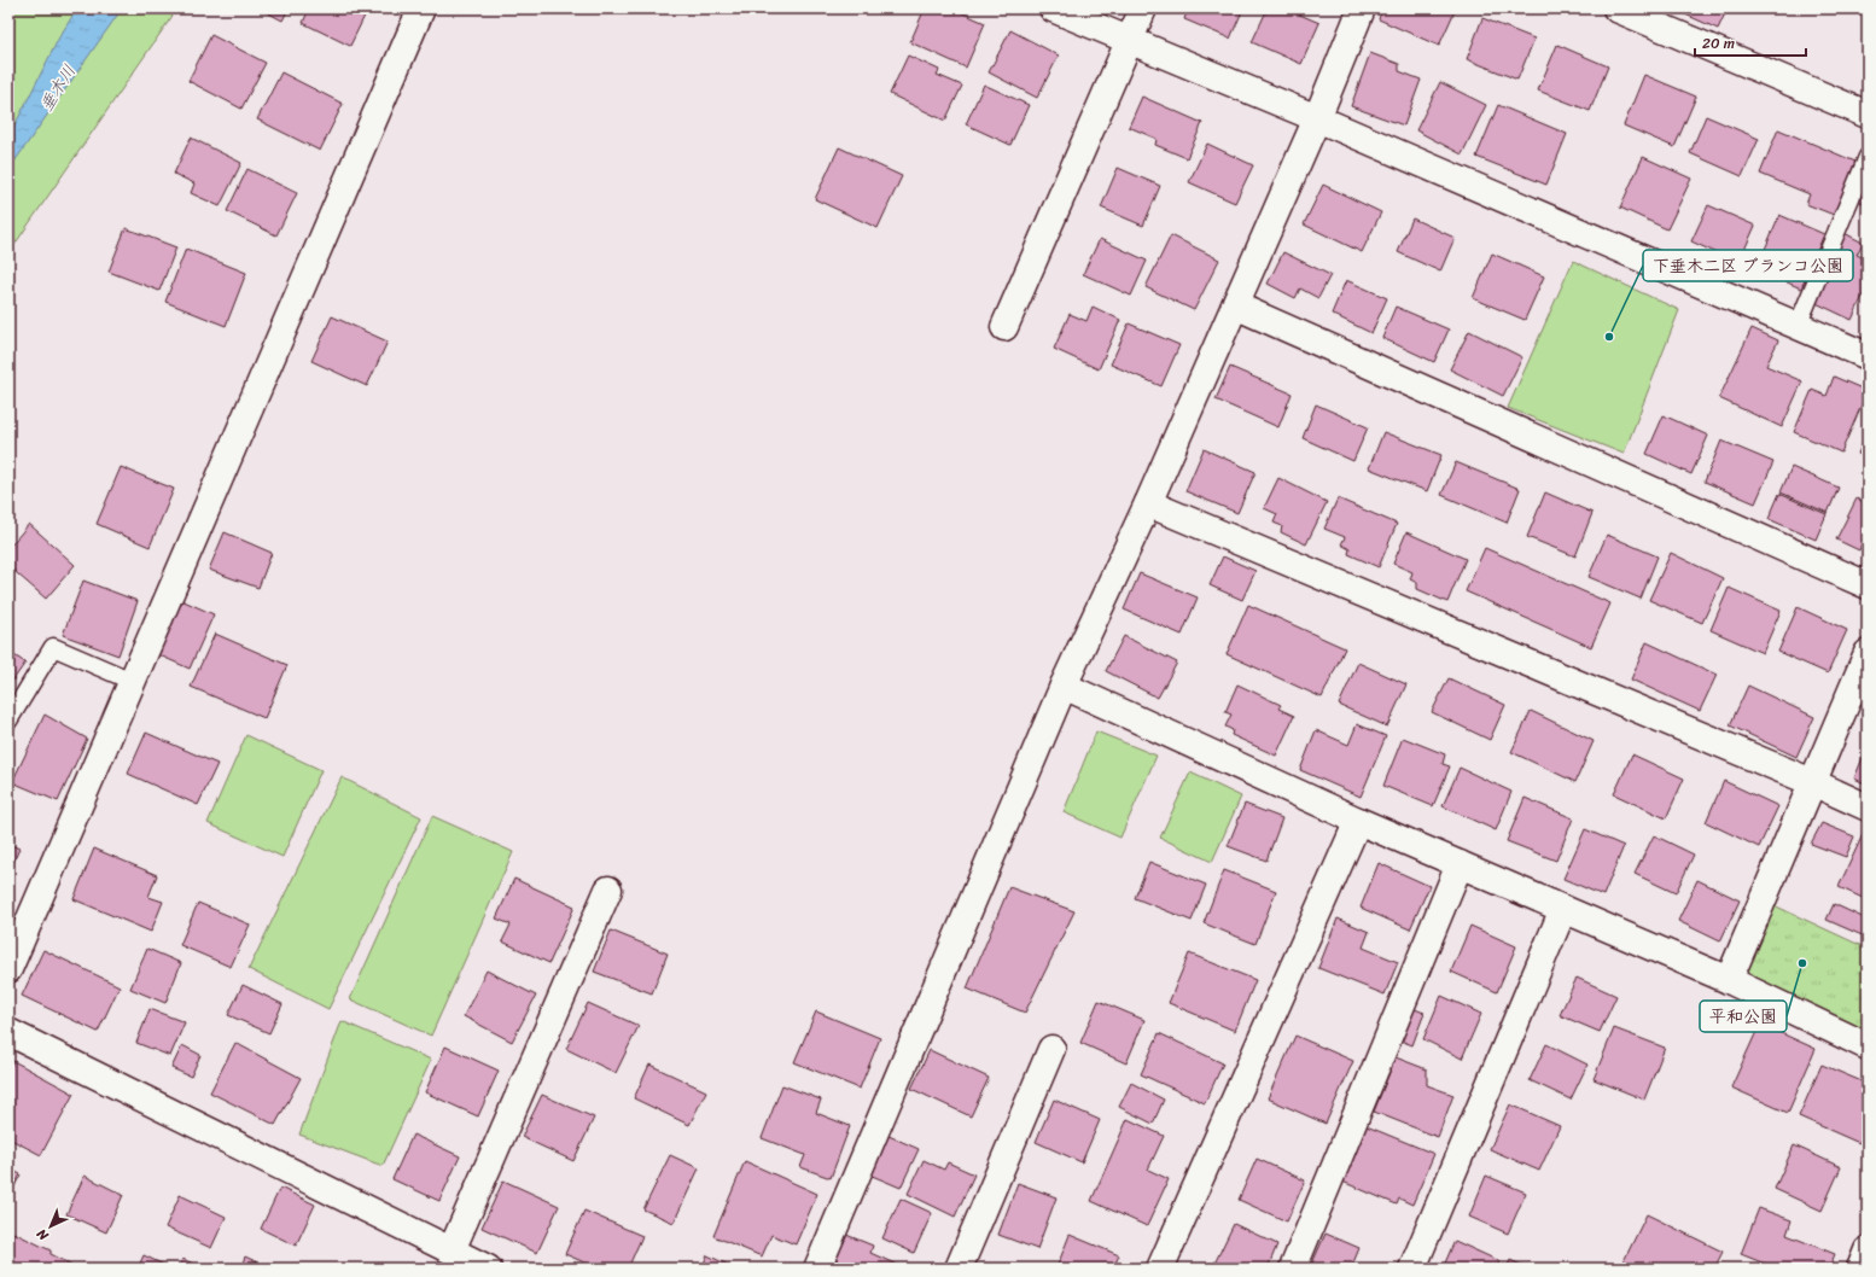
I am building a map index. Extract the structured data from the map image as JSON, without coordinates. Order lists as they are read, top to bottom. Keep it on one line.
{"water":["垂木川"],"places":["下垂木二区 ブランコ公園","平和公園"],"scale_bar":"20 m","north":"bottom left"}
